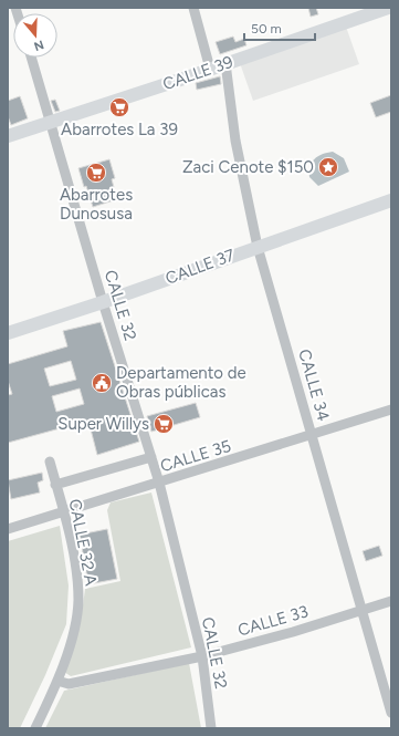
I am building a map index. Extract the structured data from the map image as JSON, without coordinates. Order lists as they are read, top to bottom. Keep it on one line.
{"streets":{"street":["CALLE 39","CALLE 37","CALLE 32","CALLE 34","CALLE 35","CALLE 32 A","CALLE 33"]},"crossings":[["CALLE 39","CALLE 32"],["CALLE 39","CALLE 34"],["CALLE 37","CALLE 32"],["CALLE 37","CALLE 34"],["CALLE 32","CALLE 35"],["CALLE 32","CALLE 33"],["CALLE 34","CALLE 35"],["CALLE 34","CALLE 33"],["CALLE 35","CALLE 32 A"],["CALLE 32 A","CALLE 33"]],"places":{"supermarket":["Abarrotes La 39","Abarrotes Dunosusa","Super Willys"],"place":["Zaci Cenote $150"],"public building":["Departamento de Obras públicas"]},"scale_bar":"50 m","north":"bottom"}
